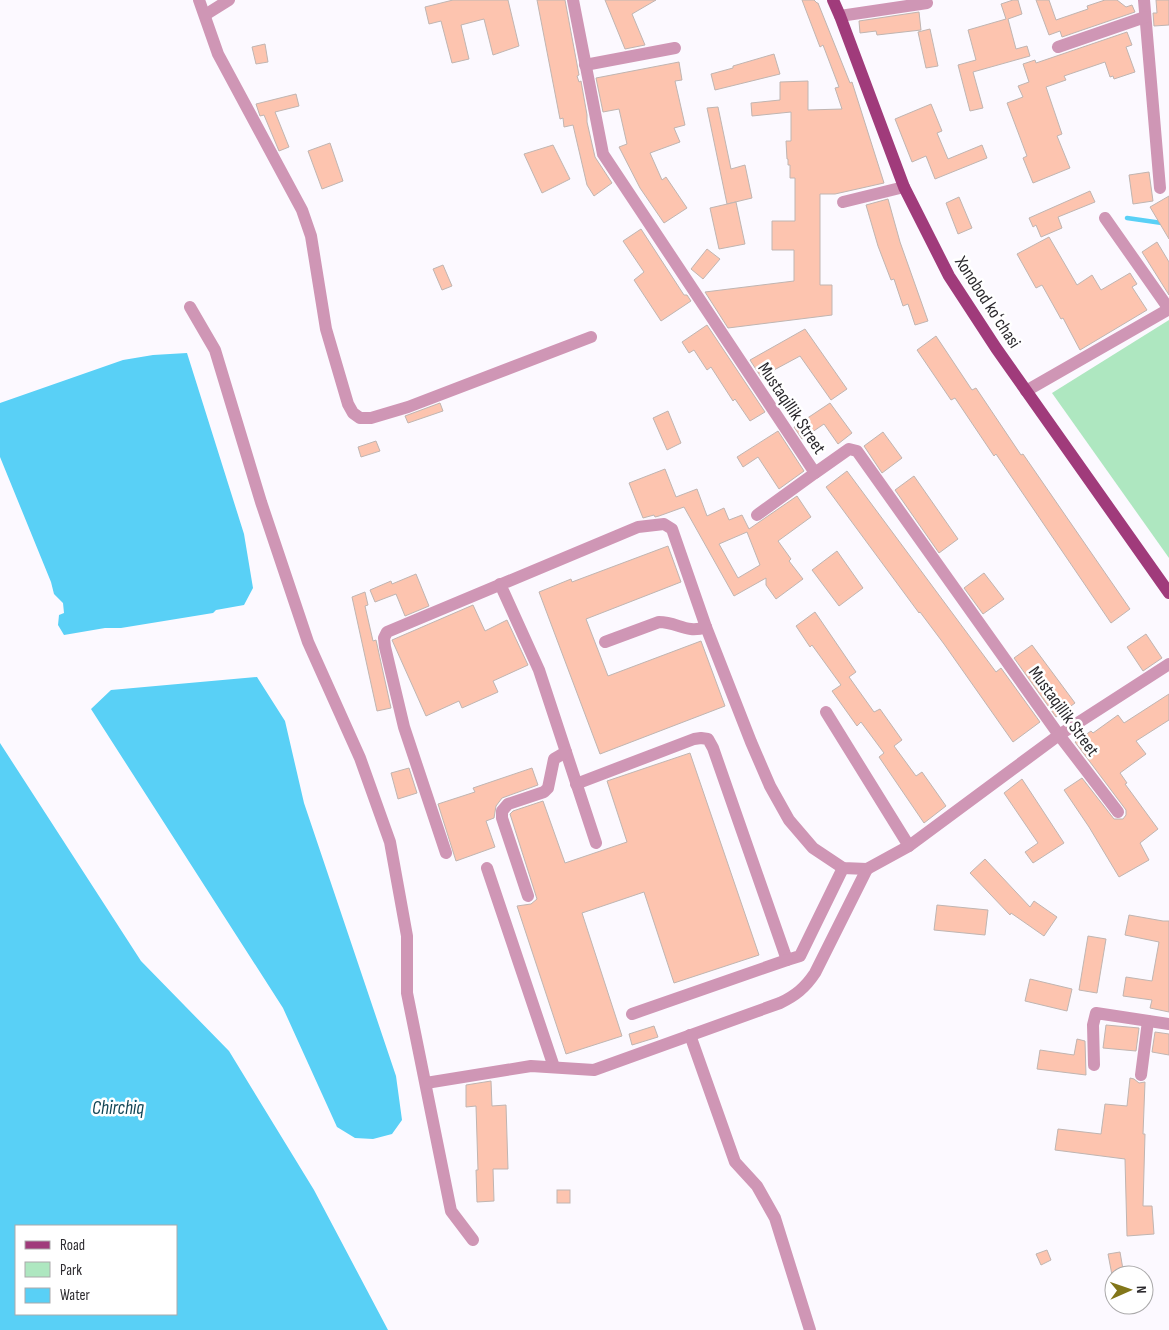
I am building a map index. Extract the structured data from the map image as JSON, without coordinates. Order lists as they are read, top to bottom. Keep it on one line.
{"streets":{"main road":["Xonobod koʻchasi"],"street":["Mustaqillik Street"]},"water":["Chirchiq"],"legend":["Road","Park","Water"],"north":"right"}
